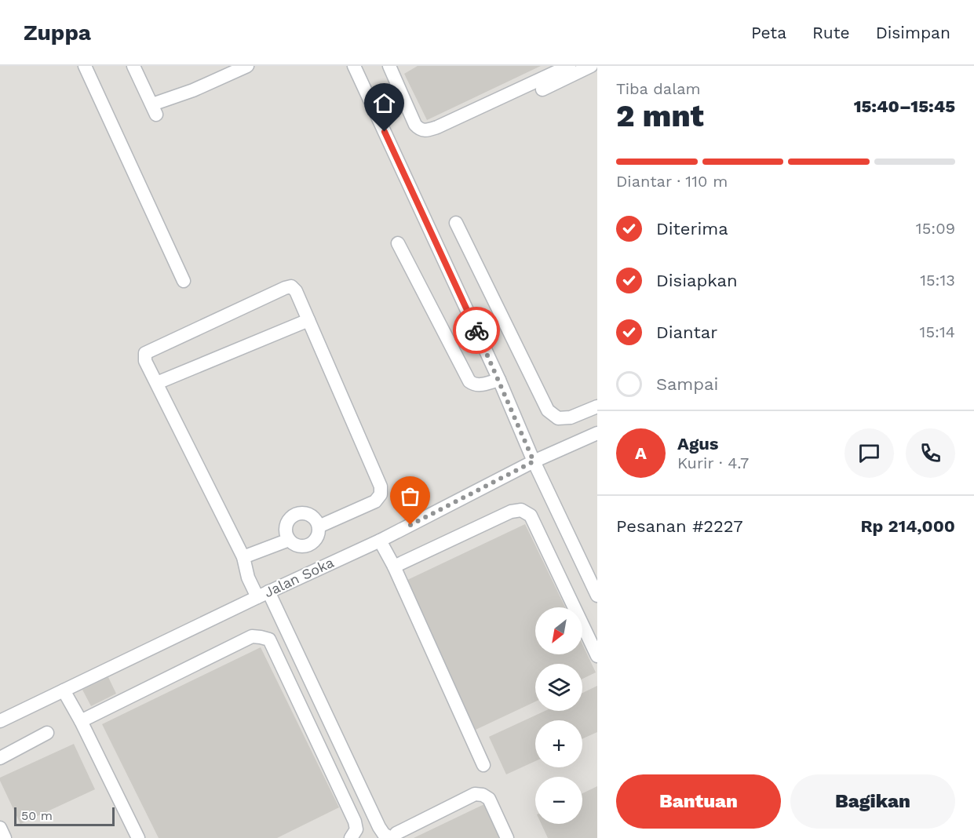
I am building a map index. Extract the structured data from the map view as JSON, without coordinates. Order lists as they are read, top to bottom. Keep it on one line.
{"streets":{"street":["Jalan Soka"]},"scale_bar":"50 m","north":"bottom left","page":{"header":"Zuppa","nav":["Peta","Rute","Disimpan"],"heading":["2 mnt","Tiba dalam","15:40–15:45"],"panel":["Agus","Kurir · 4.7","Pesanan #2227","Rp 214,000"],"bar":"Diantar · 110 m","list":[["Diterima","15:09"],["Disiapkan","15:13"],["Diantar","15:14"],"Sampai"],"round":"A","map_buttons":["+","−"],"buttons":["Bantuan","Bagikan"],"scale":"50 m"}}
